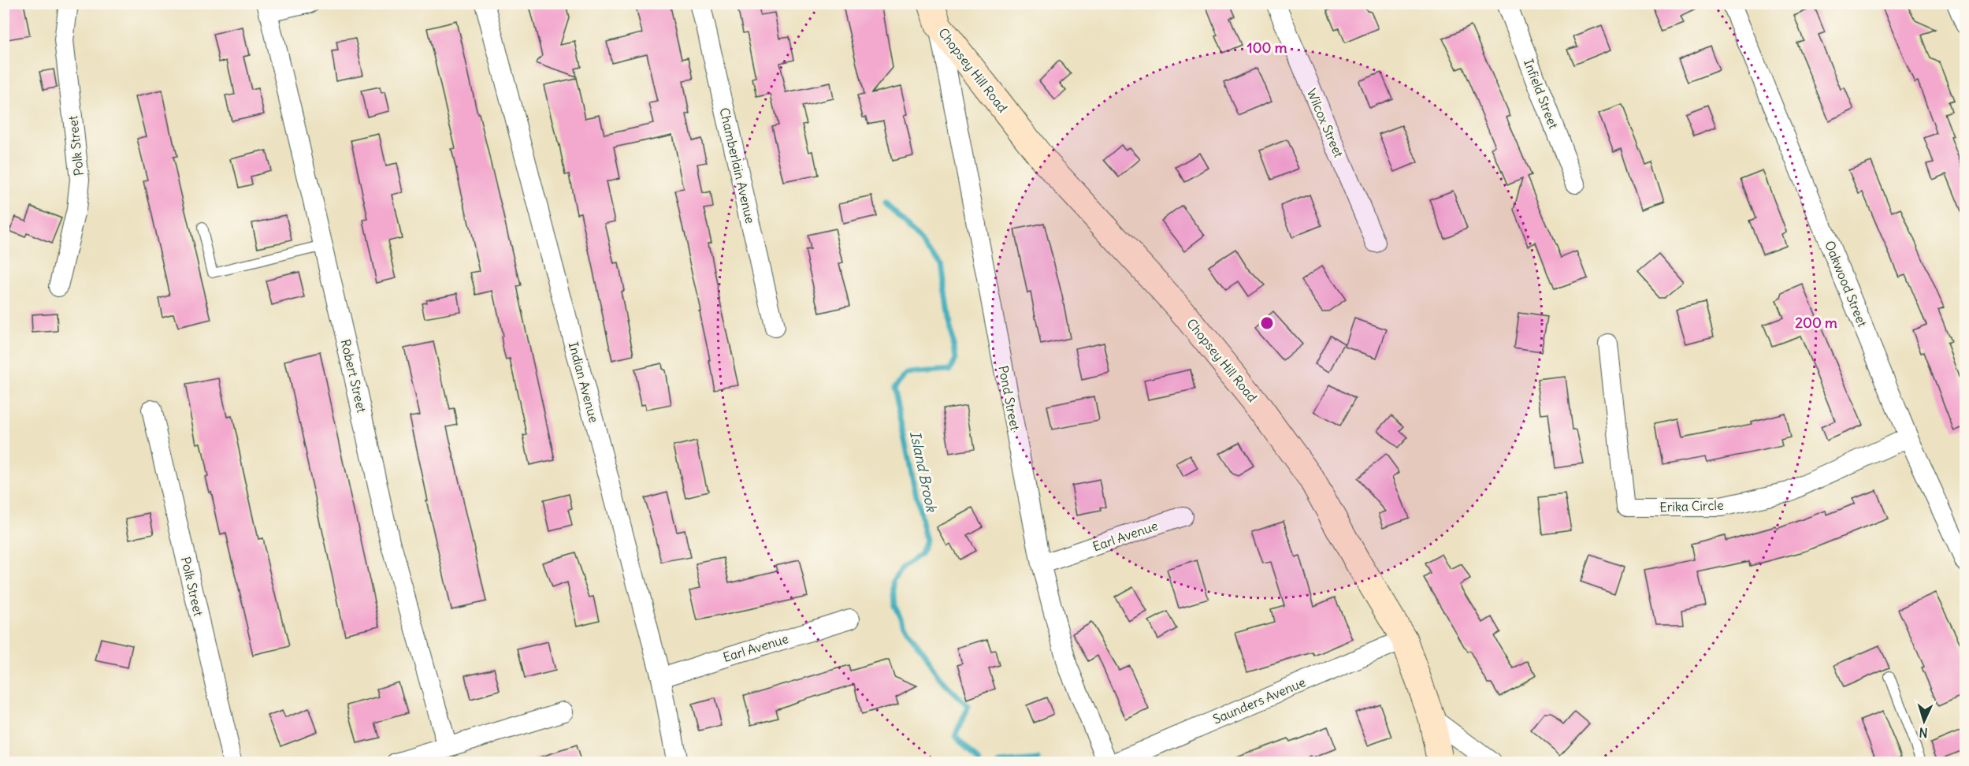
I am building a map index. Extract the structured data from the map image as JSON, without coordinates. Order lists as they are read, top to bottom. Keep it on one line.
{"streets":{"street":["Chopsey Hill Road","Infield Street","Wilcox Street","Polk Street","Chamberlain Avenue","Oakwood Street","Robert Street","Indian Avenue","Pond Street","Erika Circle","Earl Avenue","Saunders Avenue"]},"crossings":[["Chopsey Hill Road","Pond Street"],["Chopsey Hill Road","Saunders Avenue"],["Oakwood Street","Erika Circle"],["Indian Avenue","Earl Avenue"],["Pond Street","Earl Avenue"]],"water":["Island Brook"],"north":"bottom","rings":["100 m","200 m"]}
